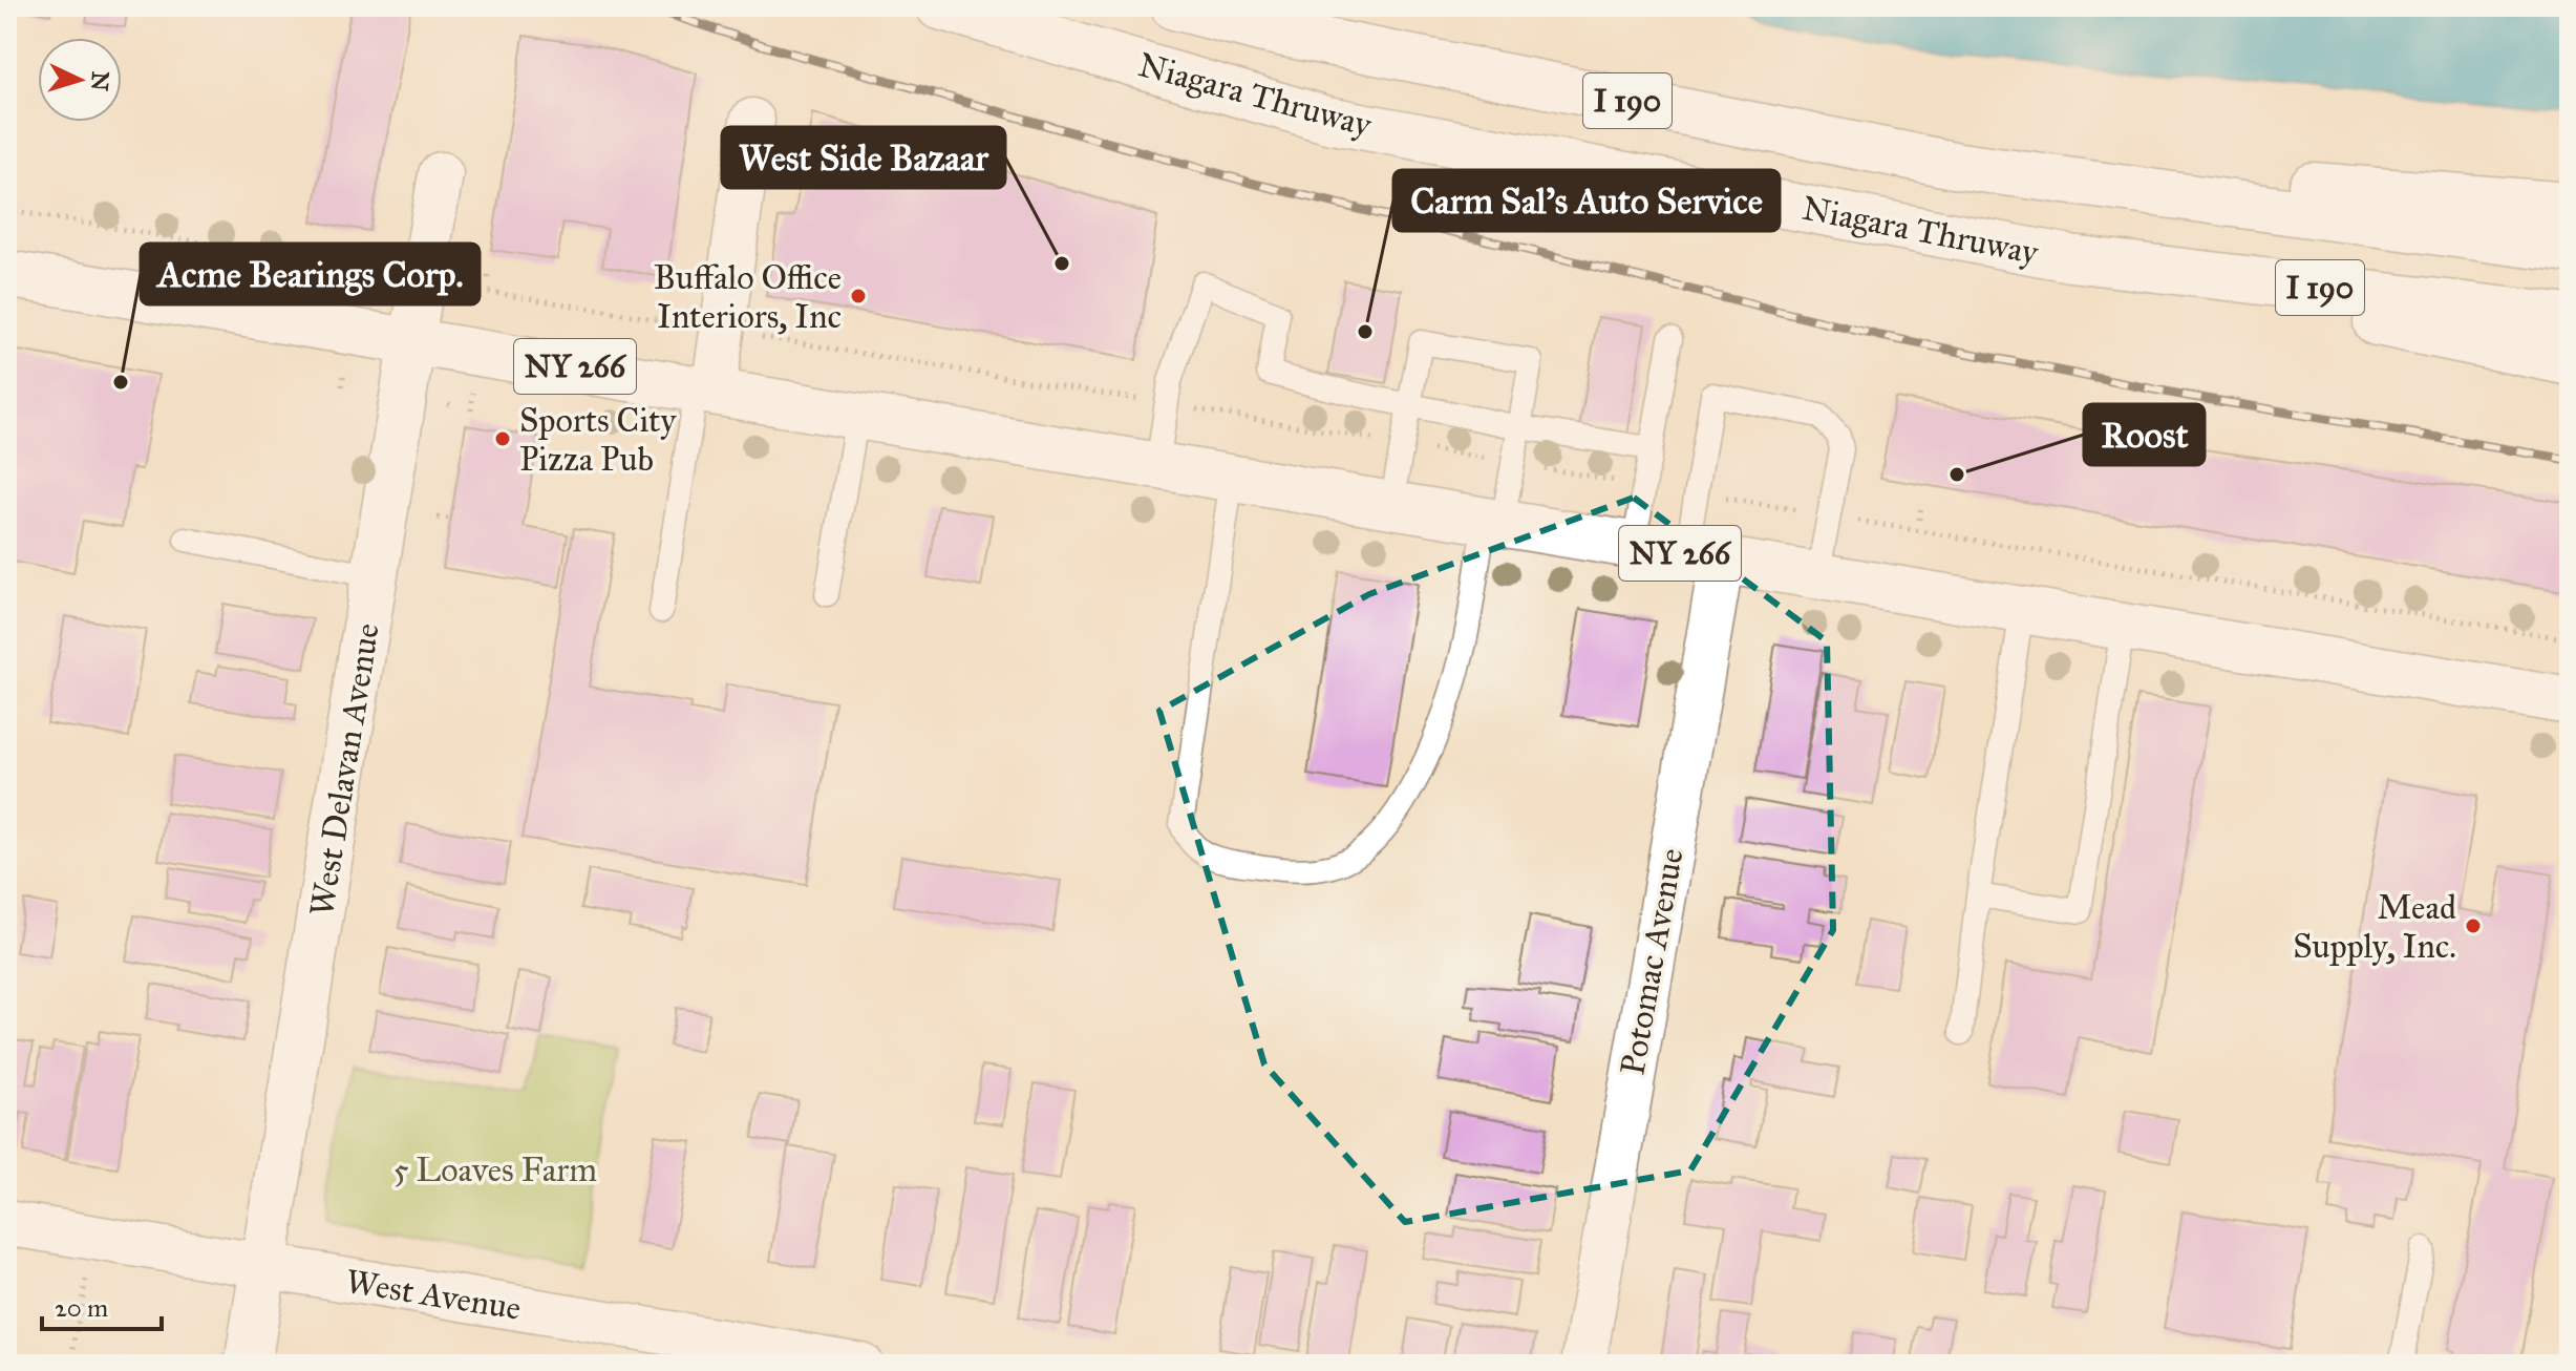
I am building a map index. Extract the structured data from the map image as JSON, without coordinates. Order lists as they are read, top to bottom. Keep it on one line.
{"streets":{"main road":["Niagara Thruway","I 190","NY 266","West Delavan Avenue"],"street":["Potomac Avenue","West Avenue"]},"crossings":[["NY 266","West Delavan Avenue"],["NY 266","Potomac Avenue"],["West Delavan Avenue","West Avenue"]],"parks":["5 Loaves Farm"],"places":["West Side Bazaar","Buffalo Office Interiors, Inc","Carm Sal's Auto Service","Acme Bearings Corp.","Sports City Pizza Pub","Roost","Mead Supply, Inc."],"scale_bar":"20 m","north":"right"}
